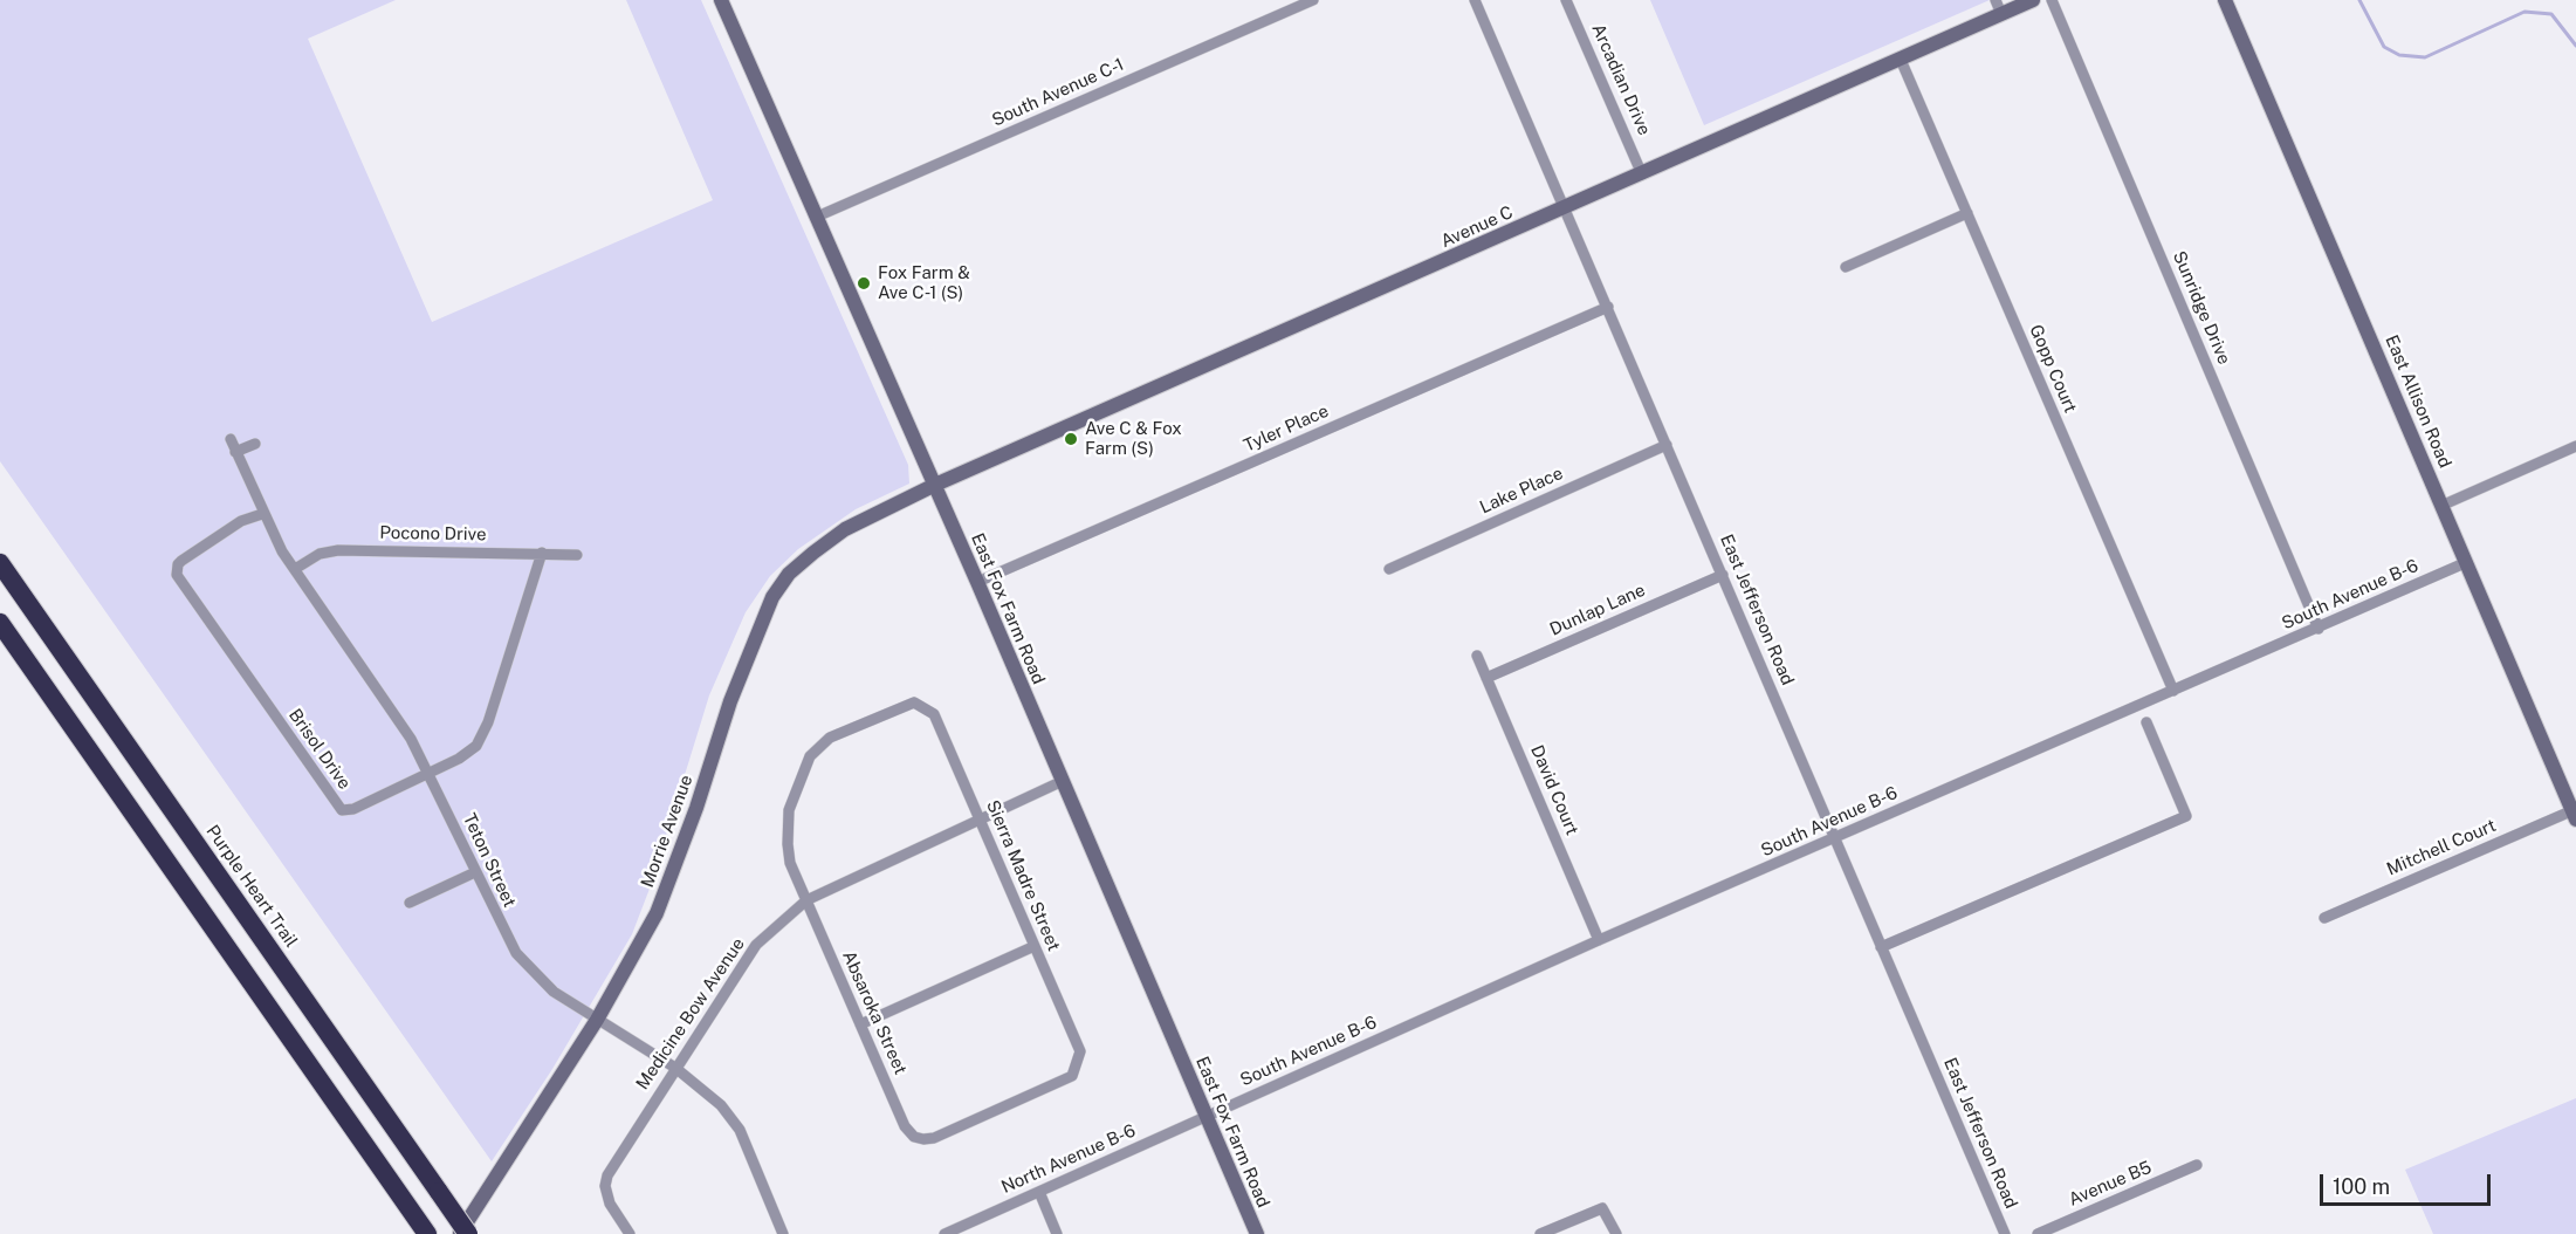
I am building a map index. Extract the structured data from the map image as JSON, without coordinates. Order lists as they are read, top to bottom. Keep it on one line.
{"streets":{"highway":["Purple Heart Trail"],"main road":["Avenue C","East Allison Road","East Fox Farm Road","Morrie Avenue"],"street":["Arcadian Drive","South Avenue C-1","Sunridge Drive","Gopp Court","Tyler Place","Lake Place","Pocono Drive","South Avenue B-6","Dunlap Lane","East Jefferson Road","Brisol Drive","David Court","Mitchell Court","Teton Street","Sierra Madre Street","Absaroka Street","Medicine Bow Avenue","North Avenue B-6","Avenue B5"]},"crossings":[["Arcadian Drive","Avenue C"],["South Avenue C-1","East Fox Farm Road"],["Avenue C","Gopp Court"],["Avenue C","East Fox Farm Road"],["Avenue C","East Jefferson Road"],["Avenue C","Morrie Avenue"],["Sunridge Drive","South Avenue B-6"],["Gopp Court","South Avenue B-6"],["East Allison Road","South Avenue B-6"],["East Allison Road","Mitchell Court"],["Tyler Place","East Fox Farm Road"],["Tyler Place","East Jefferson Road"],["Lake Place","East Jefferson Road"],["Pocono Drive","Brisol Drive"],["Pocono Drive","Teton Street"],["South Avenue B-6","East Fox Farm Road"],["South Avenue B-6","East Jefferson Road"],["South Avenue B-6","David Court"],["South Avenue B-6","North Avenue B-6"],["East Fox Farm Road","Morrie Avenue"],["East Fox Farm Road","Medicine Bow Avenue"],["East Fox Farm Road","North Avenue B-6"],["Dunlap Lane","East Jefferson Road"],["Dunlap Lane","David Court"],["Brisol Drive","Teton Street"],["Morrie Avenue","Teton Street"],["Teton Street","Medicine Bow Avenue"],["Sierra Madre Street","Absaroka Street"],["Sierra Madre Street","Medicine Bow Avenue"],["Absaroka Street","Medicine Bow Avenue"]],"places":["Fox Farm & Ave C-1 (S)","Ave C & Fox Farm (S)"],"scale_bar":"100 m"}
